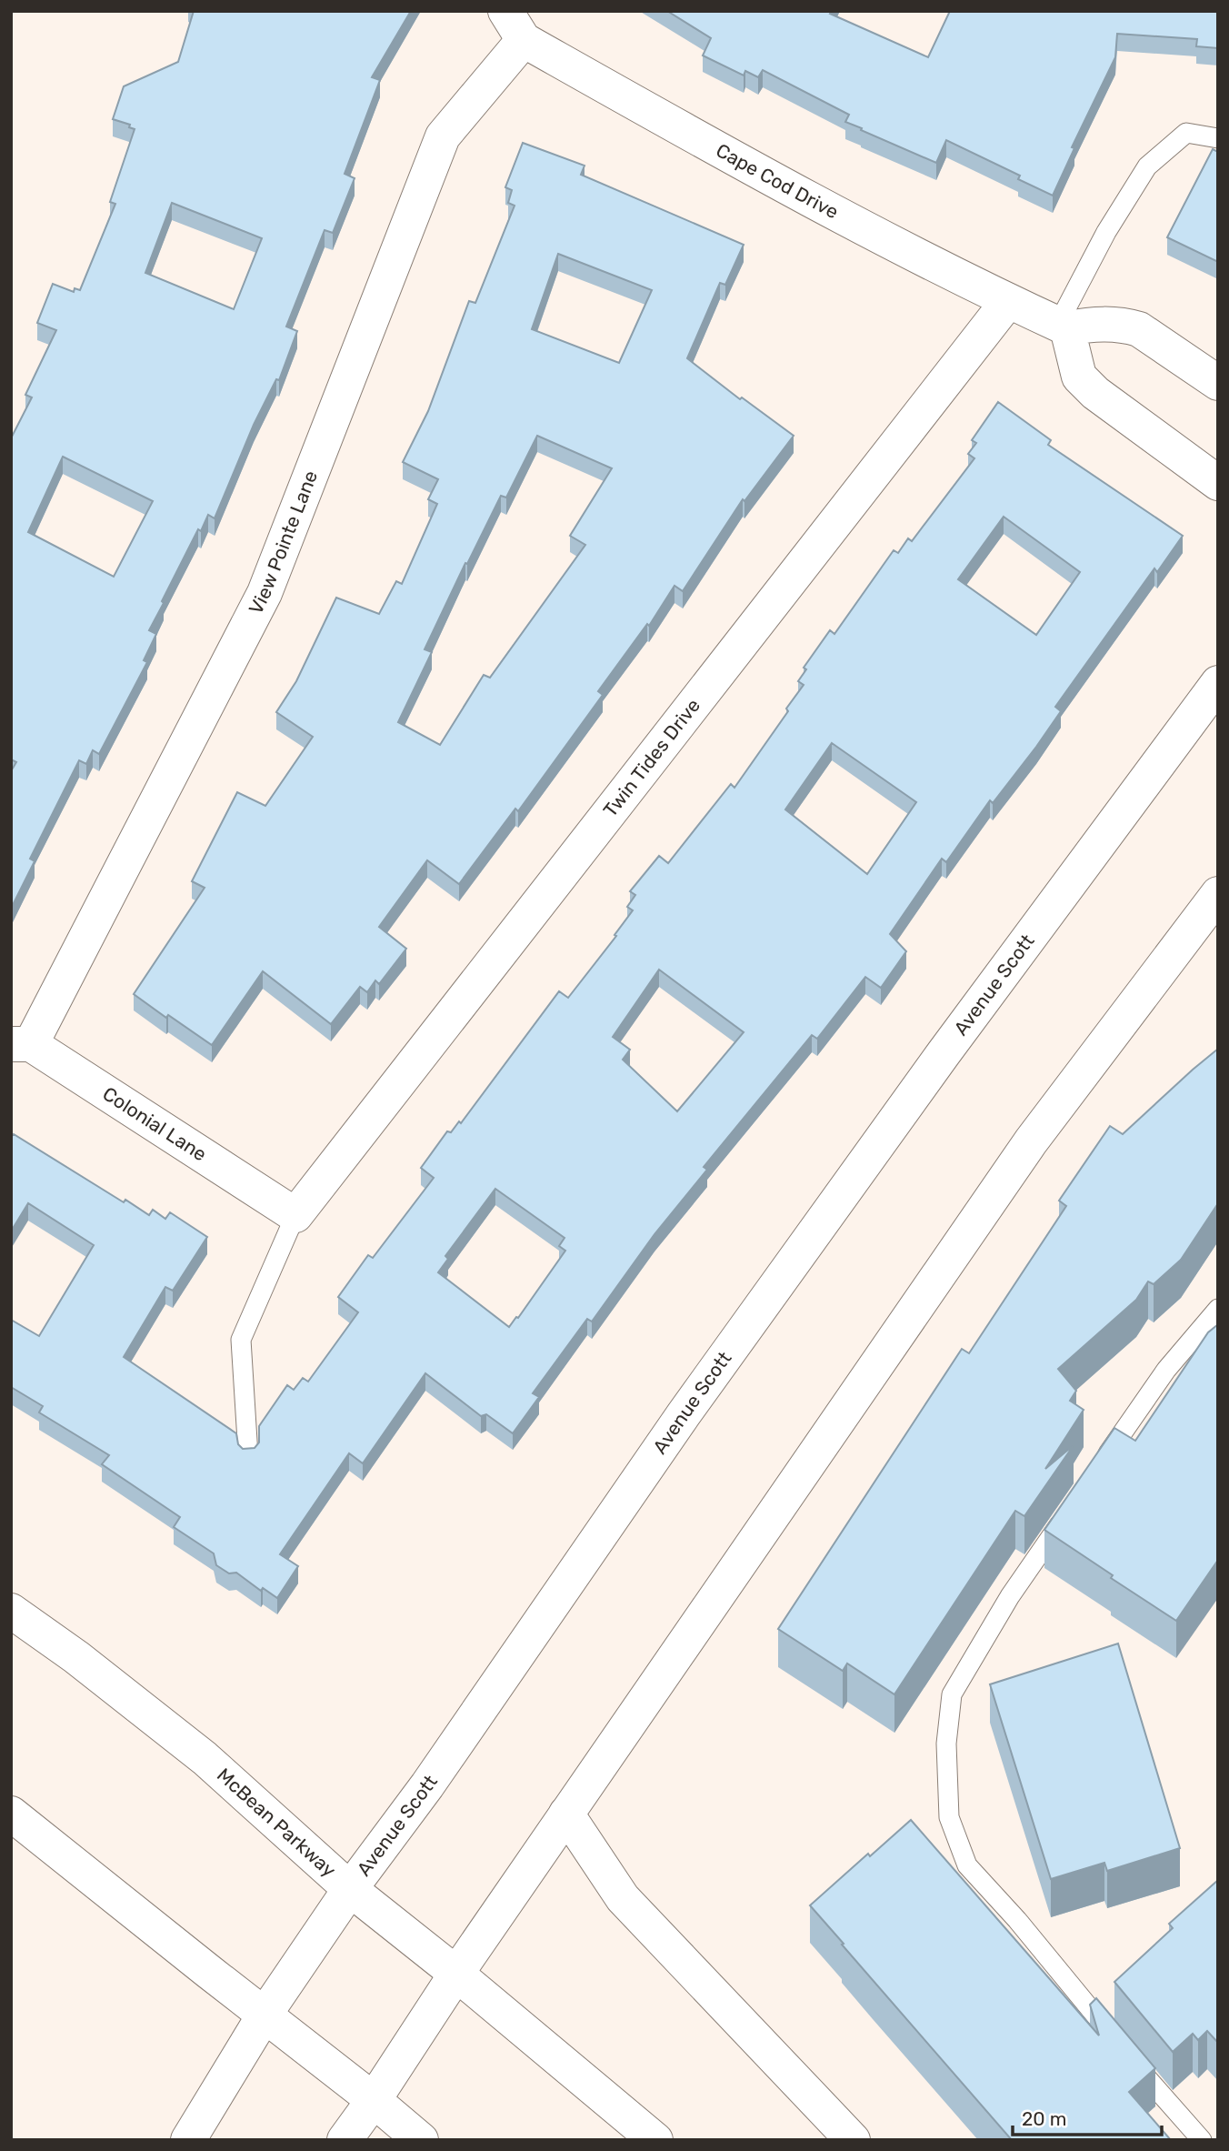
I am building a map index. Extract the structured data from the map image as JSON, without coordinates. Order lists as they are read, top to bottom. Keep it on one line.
{"streets":{"main road":["Cape Cod Drive","View Pointe Lane","Twin Tides Drive","Avenue Scott","Colonial Lane","McBean Parkway"]},"crossings":[["Cape Cod Drive","View Pointe Lane"],["Cape Cod Drive","Twin Tides Drive"],["View Pointe Lane","Colonial Lane"],["Twin Tides Drive","Colonial Lane"],["Avenue Scott","McBean Parkway"]],"scale_bar":"20 m"}
